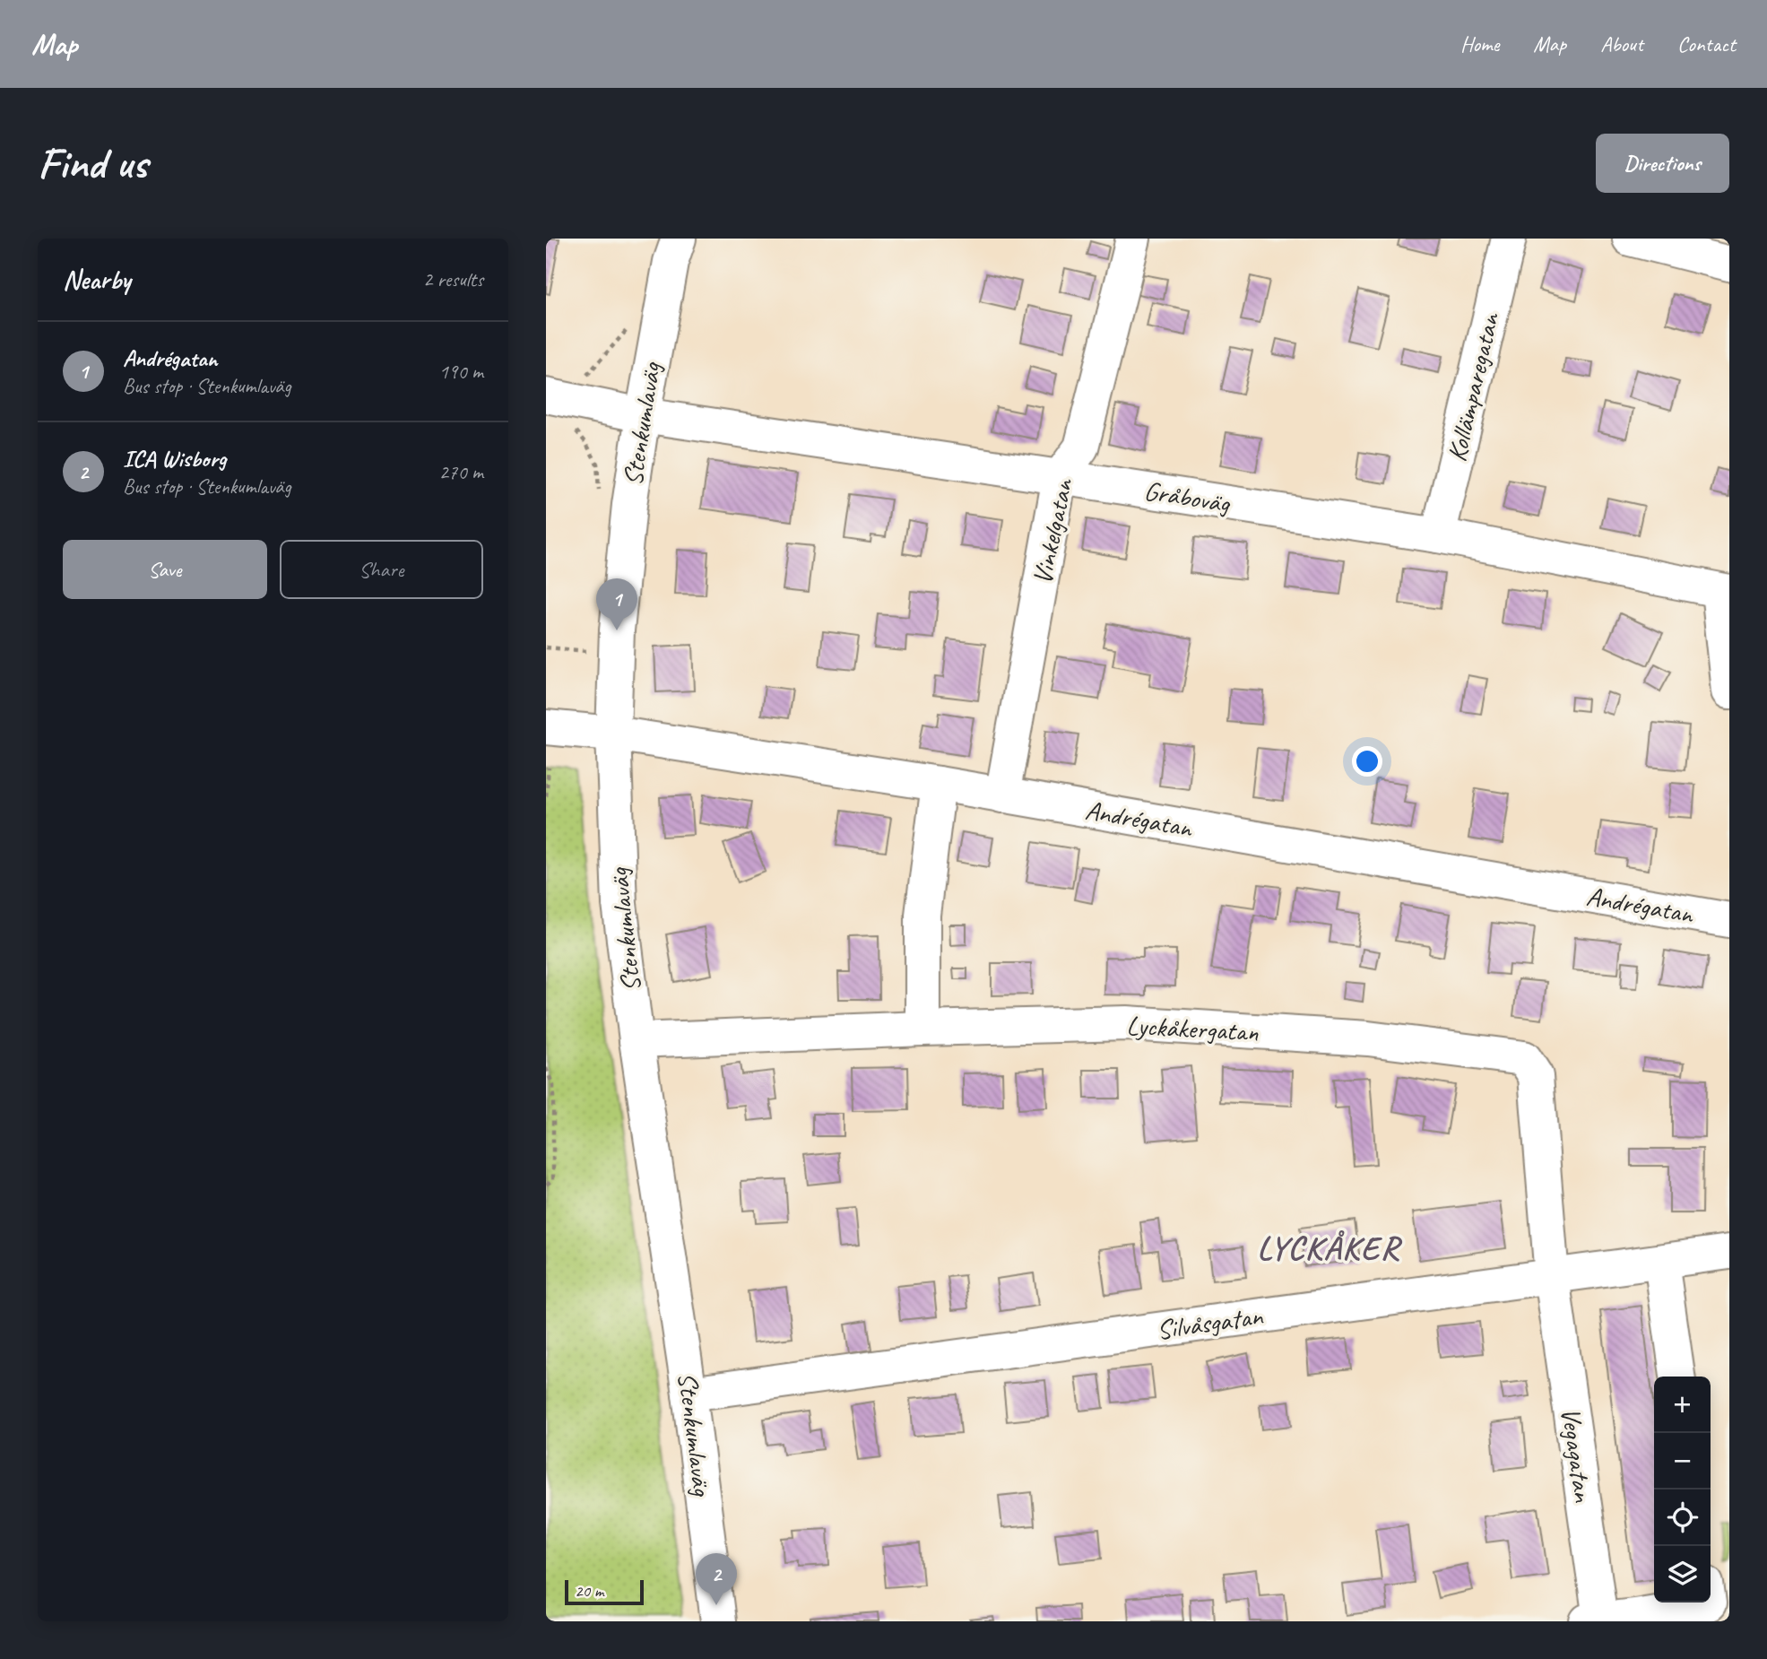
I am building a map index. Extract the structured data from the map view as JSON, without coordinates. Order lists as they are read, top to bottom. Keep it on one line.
{"streets":{"street":["Kollämparegatan","Stenkumlaväg","Gråboväg","Vinkelgatan","Andrégatan","Lyckåkergatan","Silvåsgatan","Vegagatan"]},"crossings":[["Kollämparegatan","Gråboväg"],["Stenkumlaväg","Gråboväg"],["Stenkumlaväg","Andrégatan"],["Stenkumlaväg","Lyckåkergatan"],["Stenkumlaväg","Silvåsgatan"],["Gråboväg","Vinkelgatan"],["Vinkelgatan","Andrégatan"],["Lyckåkergatan","Silvåsgatan"],["Lyckåkergatan","Vegagatan"],["Silvåsgatan","Vegagatan"]],"districts":["LYCKÅKER"],"scale_bar":"20 m","page":{"header":"Map","nav":["Home","Map","About","Contact"],"buttons":["Directions",["Save","Share"]],"title":"Find us","heading":["Nearby","2 results"],"list":[{"mark":"1","name":"Andrégatan","note":"Bus stop · Stenkumlaväg","value":"190 m"},{"mark":"2","name":"ICA Wisborg","note":"Bus stop · Stenkumlaväg","value":"270 m"}],"pins":["1","2"],"map_buttons":["+","−"],"scale":"20 m"}}
